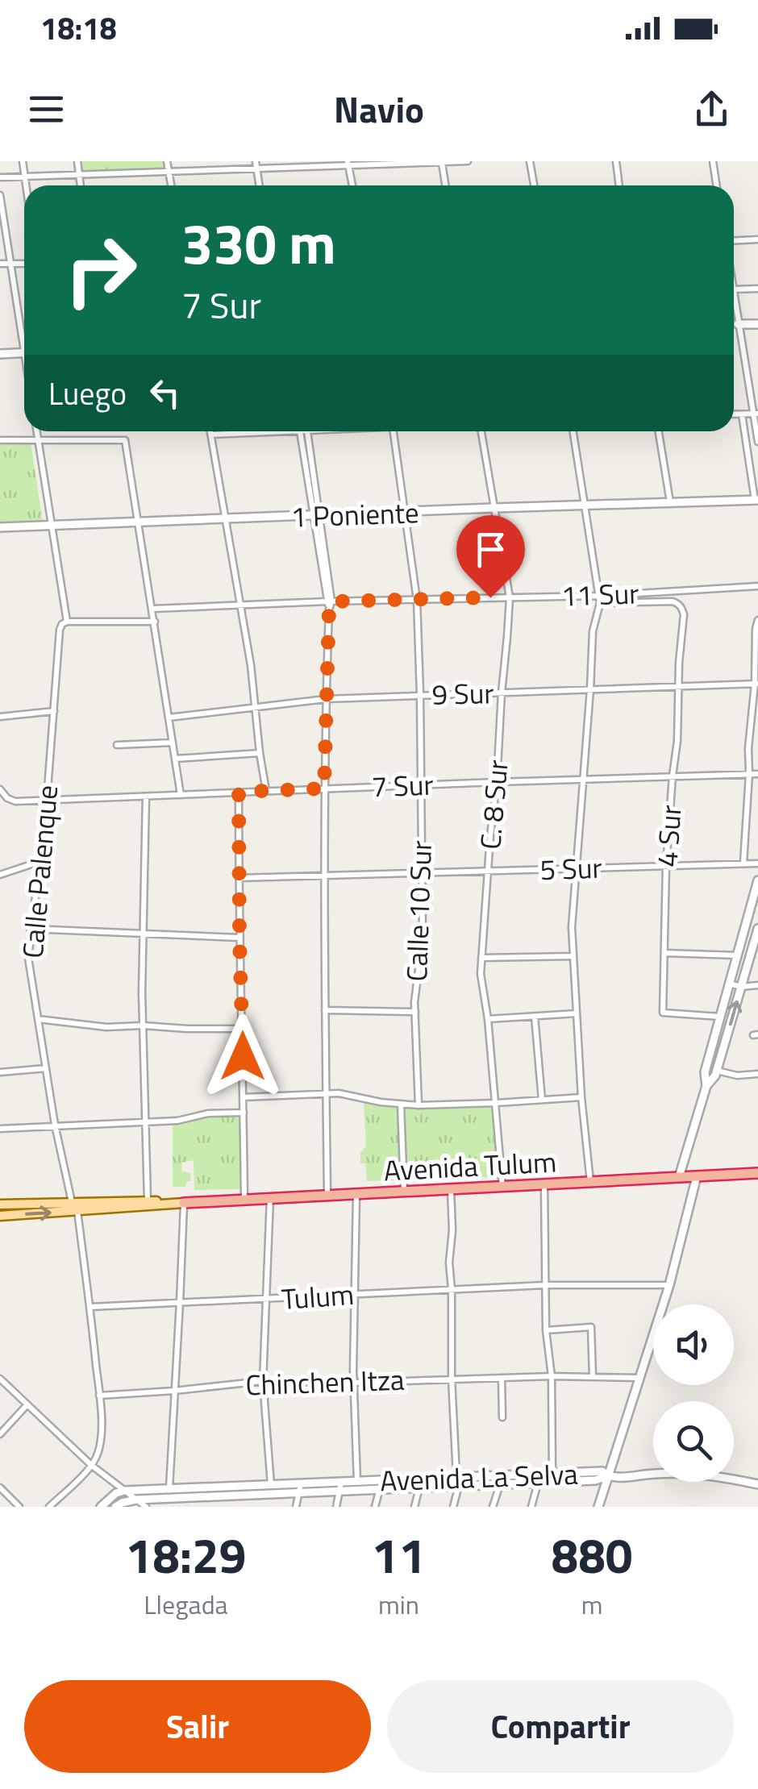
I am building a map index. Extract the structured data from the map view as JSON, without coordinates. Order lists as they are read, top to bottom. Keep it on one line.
{"streets":{"highway":["Avenida Tulum"],"street":["1 Poniente","11 Sur","9 Sur","7 Sur","C. 8 Sur","4 Sur","5 Sur","Calle Palenque","Calle 10 Sur","Tulum","Chinchen Itza","Avenida La Selva"]},"crossings":[["1 Poniente","C. 8 Sur"],["1 Poniente","Calle 10 Sur"],["11 Sur","C. 8 Sur"],["11 Sur","Calle 10 Sur"],["9 Sur","C. 8 Sur"],["9 Sur","4 Sur"],["9 Sur","Calle 10 Sur"],["7 Sur","C. 8 Sur"],["7 Sur","4 Sur"],["7 Sur","Calle Palenque"],["7 Sur","Calle 10 Sur"],["C. 8 Sur","5 Sur"],["C. 8 Sur","Avenida Tulum"],["4 Sur","5 Sur"],["5 Sur","Calle 10 Sur"],["Calle Palenque","Avenida Tulum"],["Calle Palenque","Tulum"],["Calle Palenque","Chinchen Itza"]],"page":{"status":"18:18","header":"Navio","turn":["330 m","7 Sur"],"then":"Luego","eta":["18:29","Llegada","11","min","880","m"],"buttons":["Salir","Compartir"]}}
